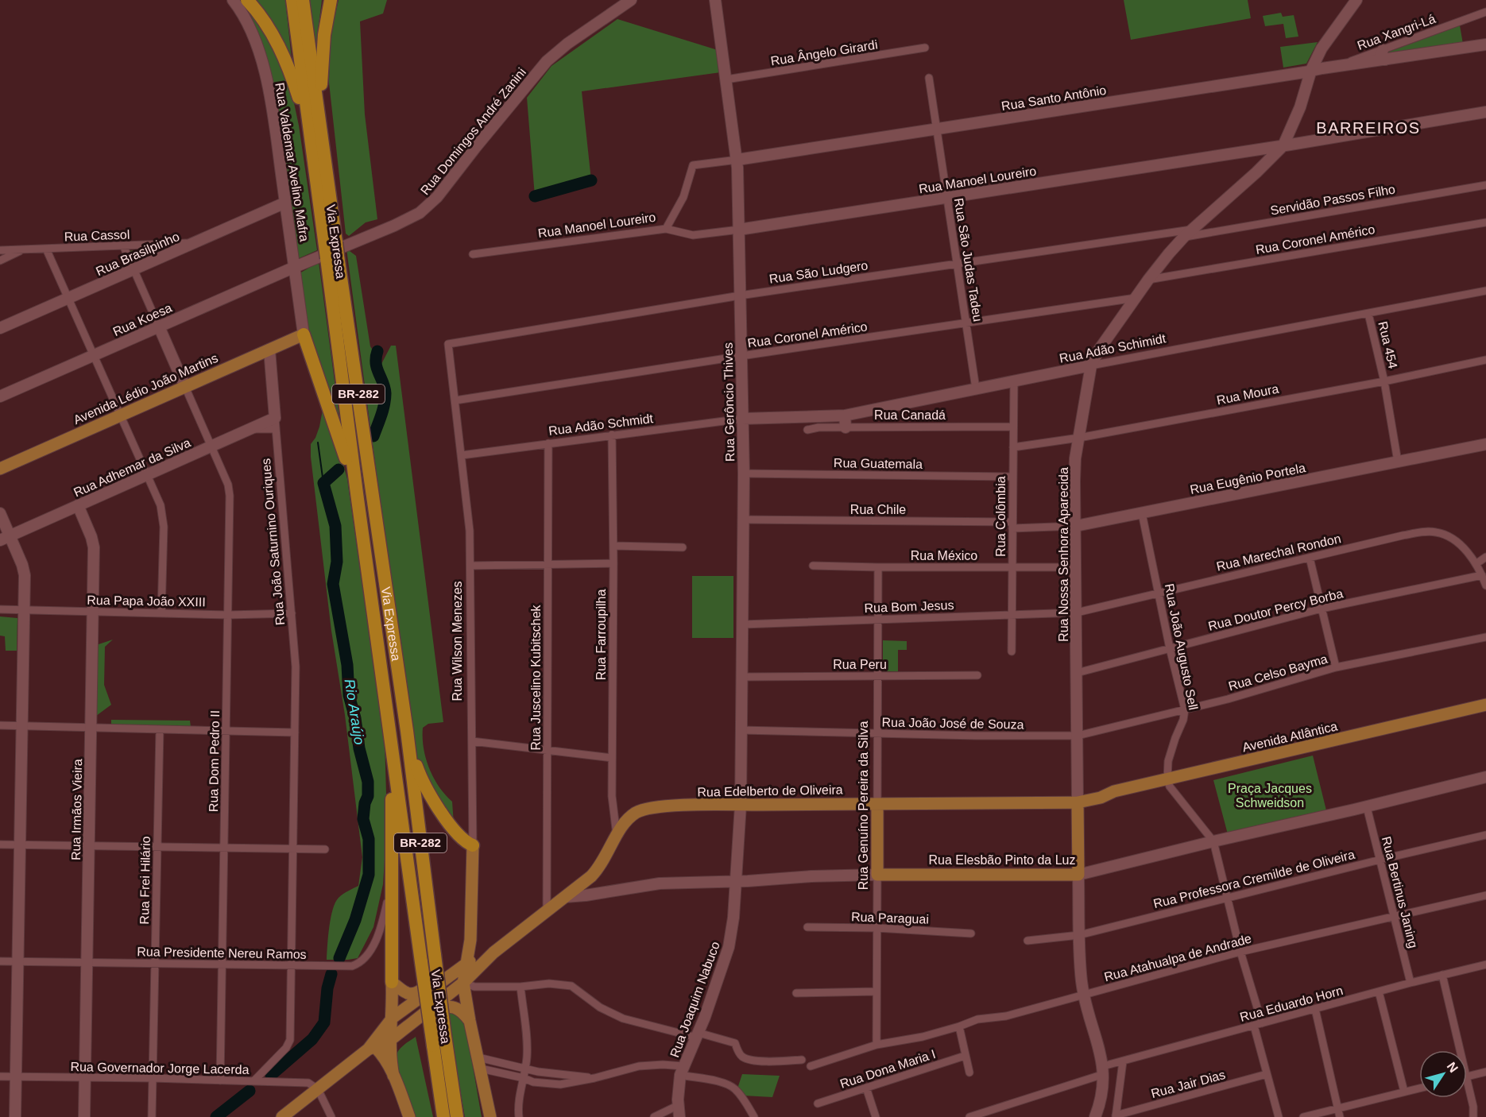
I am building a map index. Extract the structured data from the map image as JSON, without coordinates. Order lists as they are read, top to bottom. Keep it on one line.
{"streets":{"highway":["Via Expressa","BR-282"],"main road":["Rua Santo Antônio","Rua Domingos André Zanini","Rua Valdemar Avelino Mafra","Rua Manoel Loureiro","Rua Brasilpinho","Rua Koesa","Rua Adão Schimidt","Avenida Lédio João Martins","Rua Gerôncio Thives","Rua Adhemar da Silva","Rua Eugênio Portela","Rua João Saturnino Ouriques","Rua Nossa Senhora Aparecida","Rua Wilson Menezes","Avenida Atlântica","Rua Edelberto de Oliveira","Rua Genuíno Pereira da Silva","Rua Irmãos Vieira","Rua Elesbão Pinto da Luz","Rua Joaquim Nabuco"],"street":["Rua Xangri-Lá","Rua Ângelo Girardi","Servidão Passos Filho","Rua Cassol","Rua Coronel Américo","Rua São Judas Tadeu","Rua São Ludgero","Rua 454","Rua Moura","Rua Canadá","Rua Adão Schmidt","Rua Guatemala","Rua Chile","Rua Colômbia","Rua Marechal Rondon","Rua México","Rua Papa João XXIII","Rua Bom Jesus","Rua Doutor Percy Borba","Rua Farroupilha","Rua João Augusto Sell","Rua Peru","Rua Celso Bayma","Rua Juscelino Kubitschek","Rua João José de Souza","Rua Dom Pedro II","Rua Professora Cremilde de Oliveira","Rua Frei Hilário","Rua Bertinus Janing","Rua Paraguai","Rua Presidente Nereu Ramos","Rua Atahualpa de Andrade","Rua Eduardo Horn","Rua Governador Jorge Lacerda","Rua Dona Maria I","Rua Jair Dias"]},"crossings":[["Rua Xangri-Lá","Rua Santo Antônio"],["Rua Ângelo Girardi","Rua Gerôncio Thives"],["Rua Santo Antônio","Rua Manoel Loureiro"],["Rua Santo Antônio","Rua São Judas Tadeu"],["Rua Santo Antônio","Rua Gerôncio Thives"],["Rua Santo Antônio","Rua Nossa Senhora Aparecida"],["Rua Domingos André Zanini","Rua Valdemar Avelino Mafra"],["Rua Domingos André Zanini","Rua Koesa"],["Rua Valdemar Avelino Mafra","Rua Brasilpinho"],["Rua Valdemar Avelino Mafra","Rua Koesa"],["Rua Valdemar Avelino Mafra","Avenida Lédio João Martins"],["Rua Manoel Loureiro","Rua São Judas Tadeu"],["Rua Manoel Loureiro","Rua Gerôncio Thives"],["Rua Manoel Loureiro","Rua Nossa Senhora Aparecida"],["Servidão Passos Filho","Rua Nossa Senhora Aparecida"],["Rua Cassol","Rua Brasilpinho"],["Rua Coronel Américo","Rua São Judas Tadeu"],["Rua Coronel Américo","Rua Gerôncio Thives"],["Rua Coronel Américo","Rua Nossa Senhora Aparecida"],["Rua Coronel Américo","Rua Wilson Menezes"],["Rua São Judas Tadeu","Rua São Ludgero"],["Rua São Judas Tadeu","Rua Adão Schimidt"],["Rua São Ludgero","Rua Gerôncio Thives"],["Rua São Ludgero","Rua Nossa Senhora Aparecida"],["Rua São Ludgero","Rua Wilson Menezes"],["Rua 454","Rua Adão Schimidt"],["Rua 454","Rua Moura"],["Rua 454","Rua Eugênio Portela"],["Rua Adão Schimidt","Rua Gerôncio Thives"],["Rua Adão Schimidt","Rua Adão Schmidt"],["Rua Adão Schimidt","Rua Colômbia"],["Rua Adão Schimidt","Rua Nossa Senhora Aparecida"],["Avenida Lédio João Martins","Rua João Saturnino Ouriques"],["Avenida Lédio João Martins","Rua Dom Pedro II"],["Rua Moura","Rua Colômbia"],["Rua Moura","Rua Nossa Senhora Aparecida"],["Rua Gerôncio Thives","Rua Adão Schmidt"],["Rua Gerôncio Thives","Rua Guatemala"],["Rua Gerôncio Thives","Rua Chile"],["Rua Gerôncio Thives","Rua Bom Jesus"],["Rua Gerôncio Thives","Rua Peru"],["Rua Gerôncio Thives","Rua João José de Souza"],["Rua Gerôncio Thives","Rua Edelberto de Oliveira"],["Rua Gerôncio Thives","Rua Joaquim Nabuco"],["Rua Canadá","Rua Colômbia"],["Rua Adão Schmidt","Rua Farroupilha"],["Rua Adão Schmidt","Rua Wilson Menezes"],["Rua Adão Schmidt","Rua Juscelino Kubitschek"],["Rua Guatemala","Rua Colômbia"],["Rua Adhemar da Silva","Rua João Saturnino Ouriques"],["Rua Adhemar da Silva","Rua Dom Pedro II"],["Rua Adhemar da Silva","Rua Irmãos Vieira"],["Rua Eugênio Portela","Rua Chile"],["Rua Eugênio Portela","Rua Colômbia"],["Rua Eugênio Portela","Rua Nossa Senhora Aparecida"],["Rua Eugênio Portela","Rua João Augusto Sell"],["Rua Chile","Rua Colômbia"],["Rua Colômbia","Rua México"],["Rua Colômbia","Rua Bom Jesus"],["Rua João Saturnino Ouriques","Rua Papa João XXIII"],["Rua João Saturnino Ouriques","Rua Presidente Nereu Ramos"],["Rua João Saturnino Ouriques","Rua Governador Jorge Lacerda"],["Rua Marechal Rondon","Rua Nossa Senhora Aparecida"],["Rua Marechal Rondon","Rua Bom Jesus"],["Rua Marechal Rondon","Rua Doutor Percy Borba"],["Rua Marechal Rondon","Rua João Augusto Sell"],["Rua Nossa Senhora Aparecida","Rua México"],["Rua Nossa Senhora Aparecida","Rua Bom Jesus"],["Rua Nossa Senhora Aparecida","Rua Doutor Percy Borba"],["Rua Nossa Senhora Aparecida","Rua Celso Bayma"],["Rua Nossa Senhora Aparecida","Rua João José de Souza"],["Rua Nossa Senhora Aparecida","Avenida Atlântica"],["Rua Nossa Senhora Aparecida","Rua Edelberto de Oliveira"],["Rua México","Rua Genuíno Pereira da Silva"],["Rua Papa João XXIII","Rua Dom Pedro II"],["Rua Papa João XXIII","Rua Irmãos Vieira"],["Rua Bom Jesus","Rua Genuíno Pereira da Silva"],["Rua Doutor Percy Borba","Rua João Augusto Sell"],["Rua Farroupilha","Rua Edelberto de Oliveira"],["Rua João Augusto Sell","Rua Celso Bayma"],["Rua João Augusto Sell","Avenida Atlântica"],["Rua Peru","Rua Genuíno Pereira da Silva"],["Rua Celso Bayma","Rua João José de Souza"],["Rua Juscelino Kubitschek","Rua Edelberto de Oliveira"],["Rua João José de Souza","Rua Genuíno Pereira da Silva"],["Avenida Atlântica","Rua Edelberto de Oliveira"],["Rua Dom Pedro II","Rua Presidente Nereu Ramos"],["Rua Dom Pedro II","Rua Governador Jorge Lacerda"],["Rua Edelberto de Oliveira","Rua Genuíno Pereira da Silva"],["Rua Edelberto de Oliveira","Rua Elesbão Pinto da Luz"],["Rua Edelberto de Oliveira","Rua Joaquim Nabuco"],["Rua Genuíno Pereira da Silva","Rua Elesbão Pinto da Luz"],["Rua Genuíno Pereira da Silva","Rua Paraguai"],["Rua Genuíno Pereira da Silva","Rua Atahualpa de Andrade"],["Rua Irmãos Vieira","Rua Presidente Nereu Ramos"],["Rua Irmãos Vieira","Rua Governador Jorge Lacerda"],["Rua Elesbão Pinto da Luz","Rua Bertinus Janing"],["Rua Elesbão Pinto da Luz","Rua Joaquim Nabuco"],["Rua Professora Cremilde de Oliveira","Rua Bertinus Janing"],["Rua Frei Hilário","Rua Presidente Nereu Ramos"],["Rua Frei Hilário","Rua Governador Jorge Lacerda"],["Rua Bertinus Janing","Rua Atahualpa de Andrade"],["Rua Bertinus Janing","Rua Eduardo Horn"]],"districts":["BARREIROS"],"water":["Rio Araújo"],"parks":["Praça Jacques Schweidson"],"north":"top right"}
